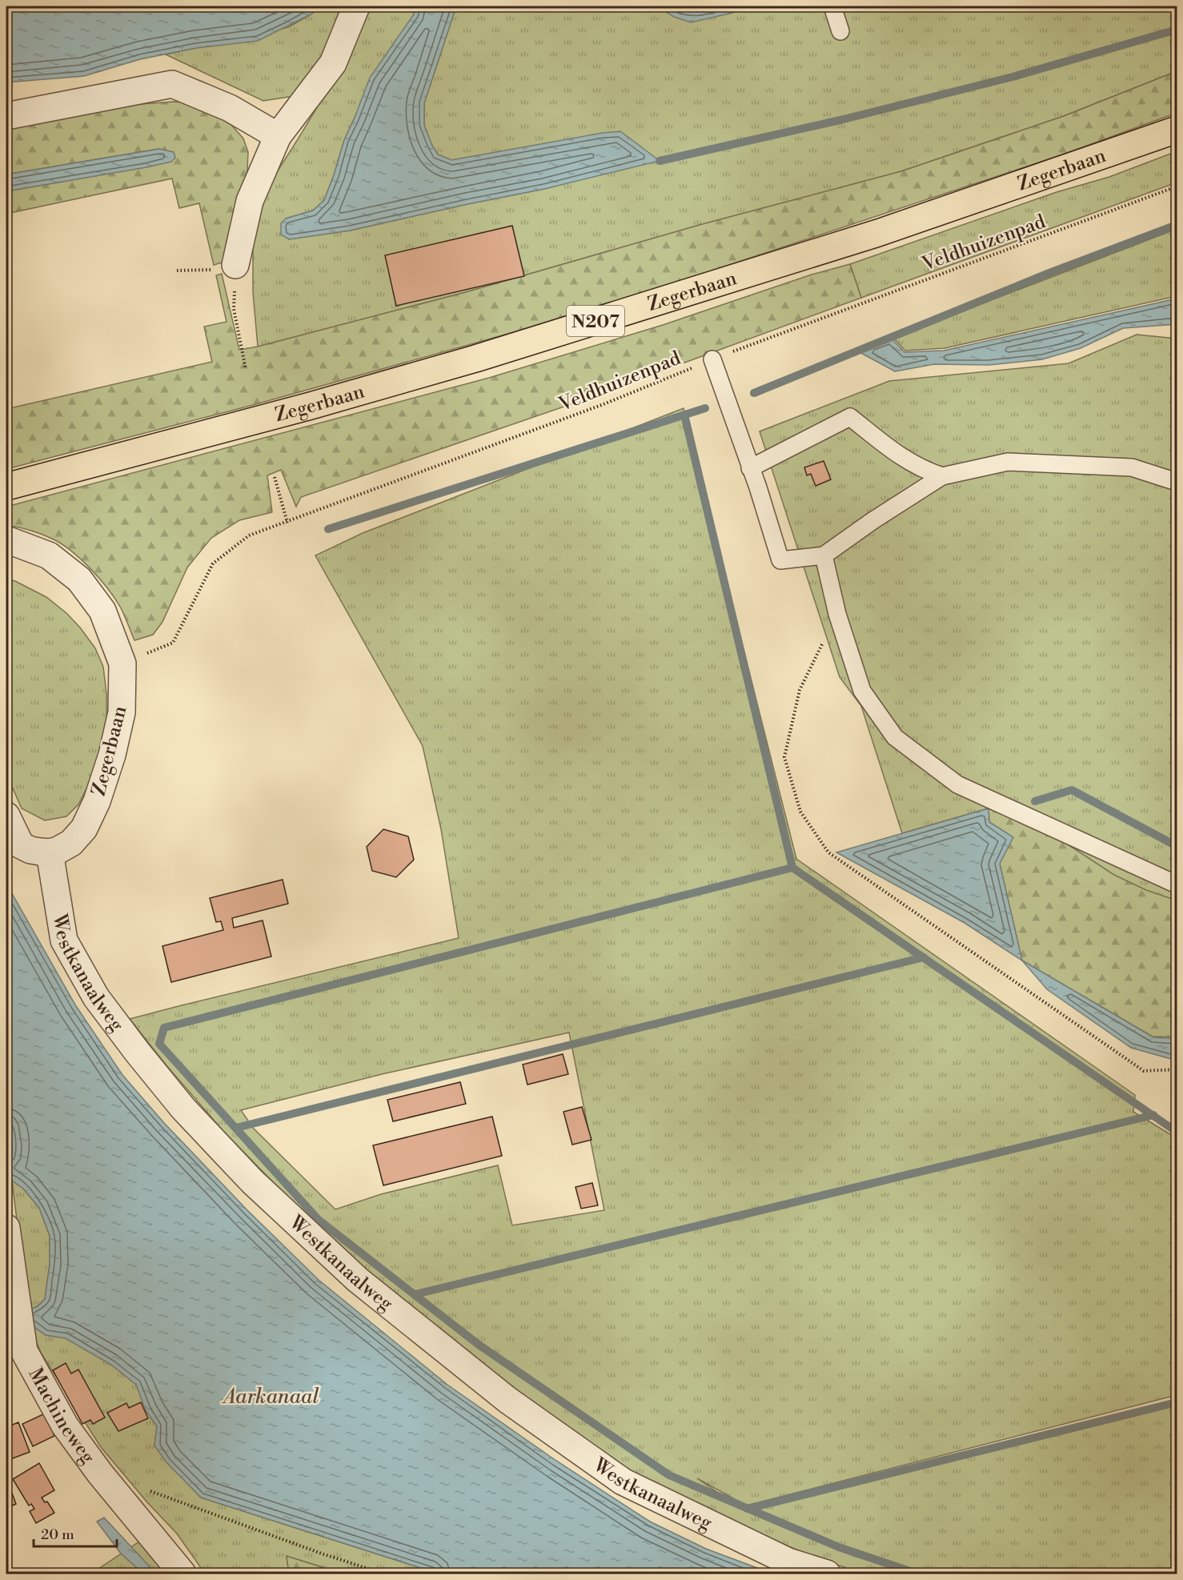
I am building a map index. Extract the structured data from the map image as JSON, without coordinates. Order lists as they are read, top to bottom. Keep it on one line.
{"streets":{"main road":["Zegerbaan","N207"],"street":["Westkanaalweg","Machineweg"],"path":["Veldhuizenpad"]},"crossings":[["Zegerbaan","Veldhuizenpad"],["Zegerbaan","Westkanaalweg"]],"water":["Aarkanaal"],"scale_bar":"20 m"}
